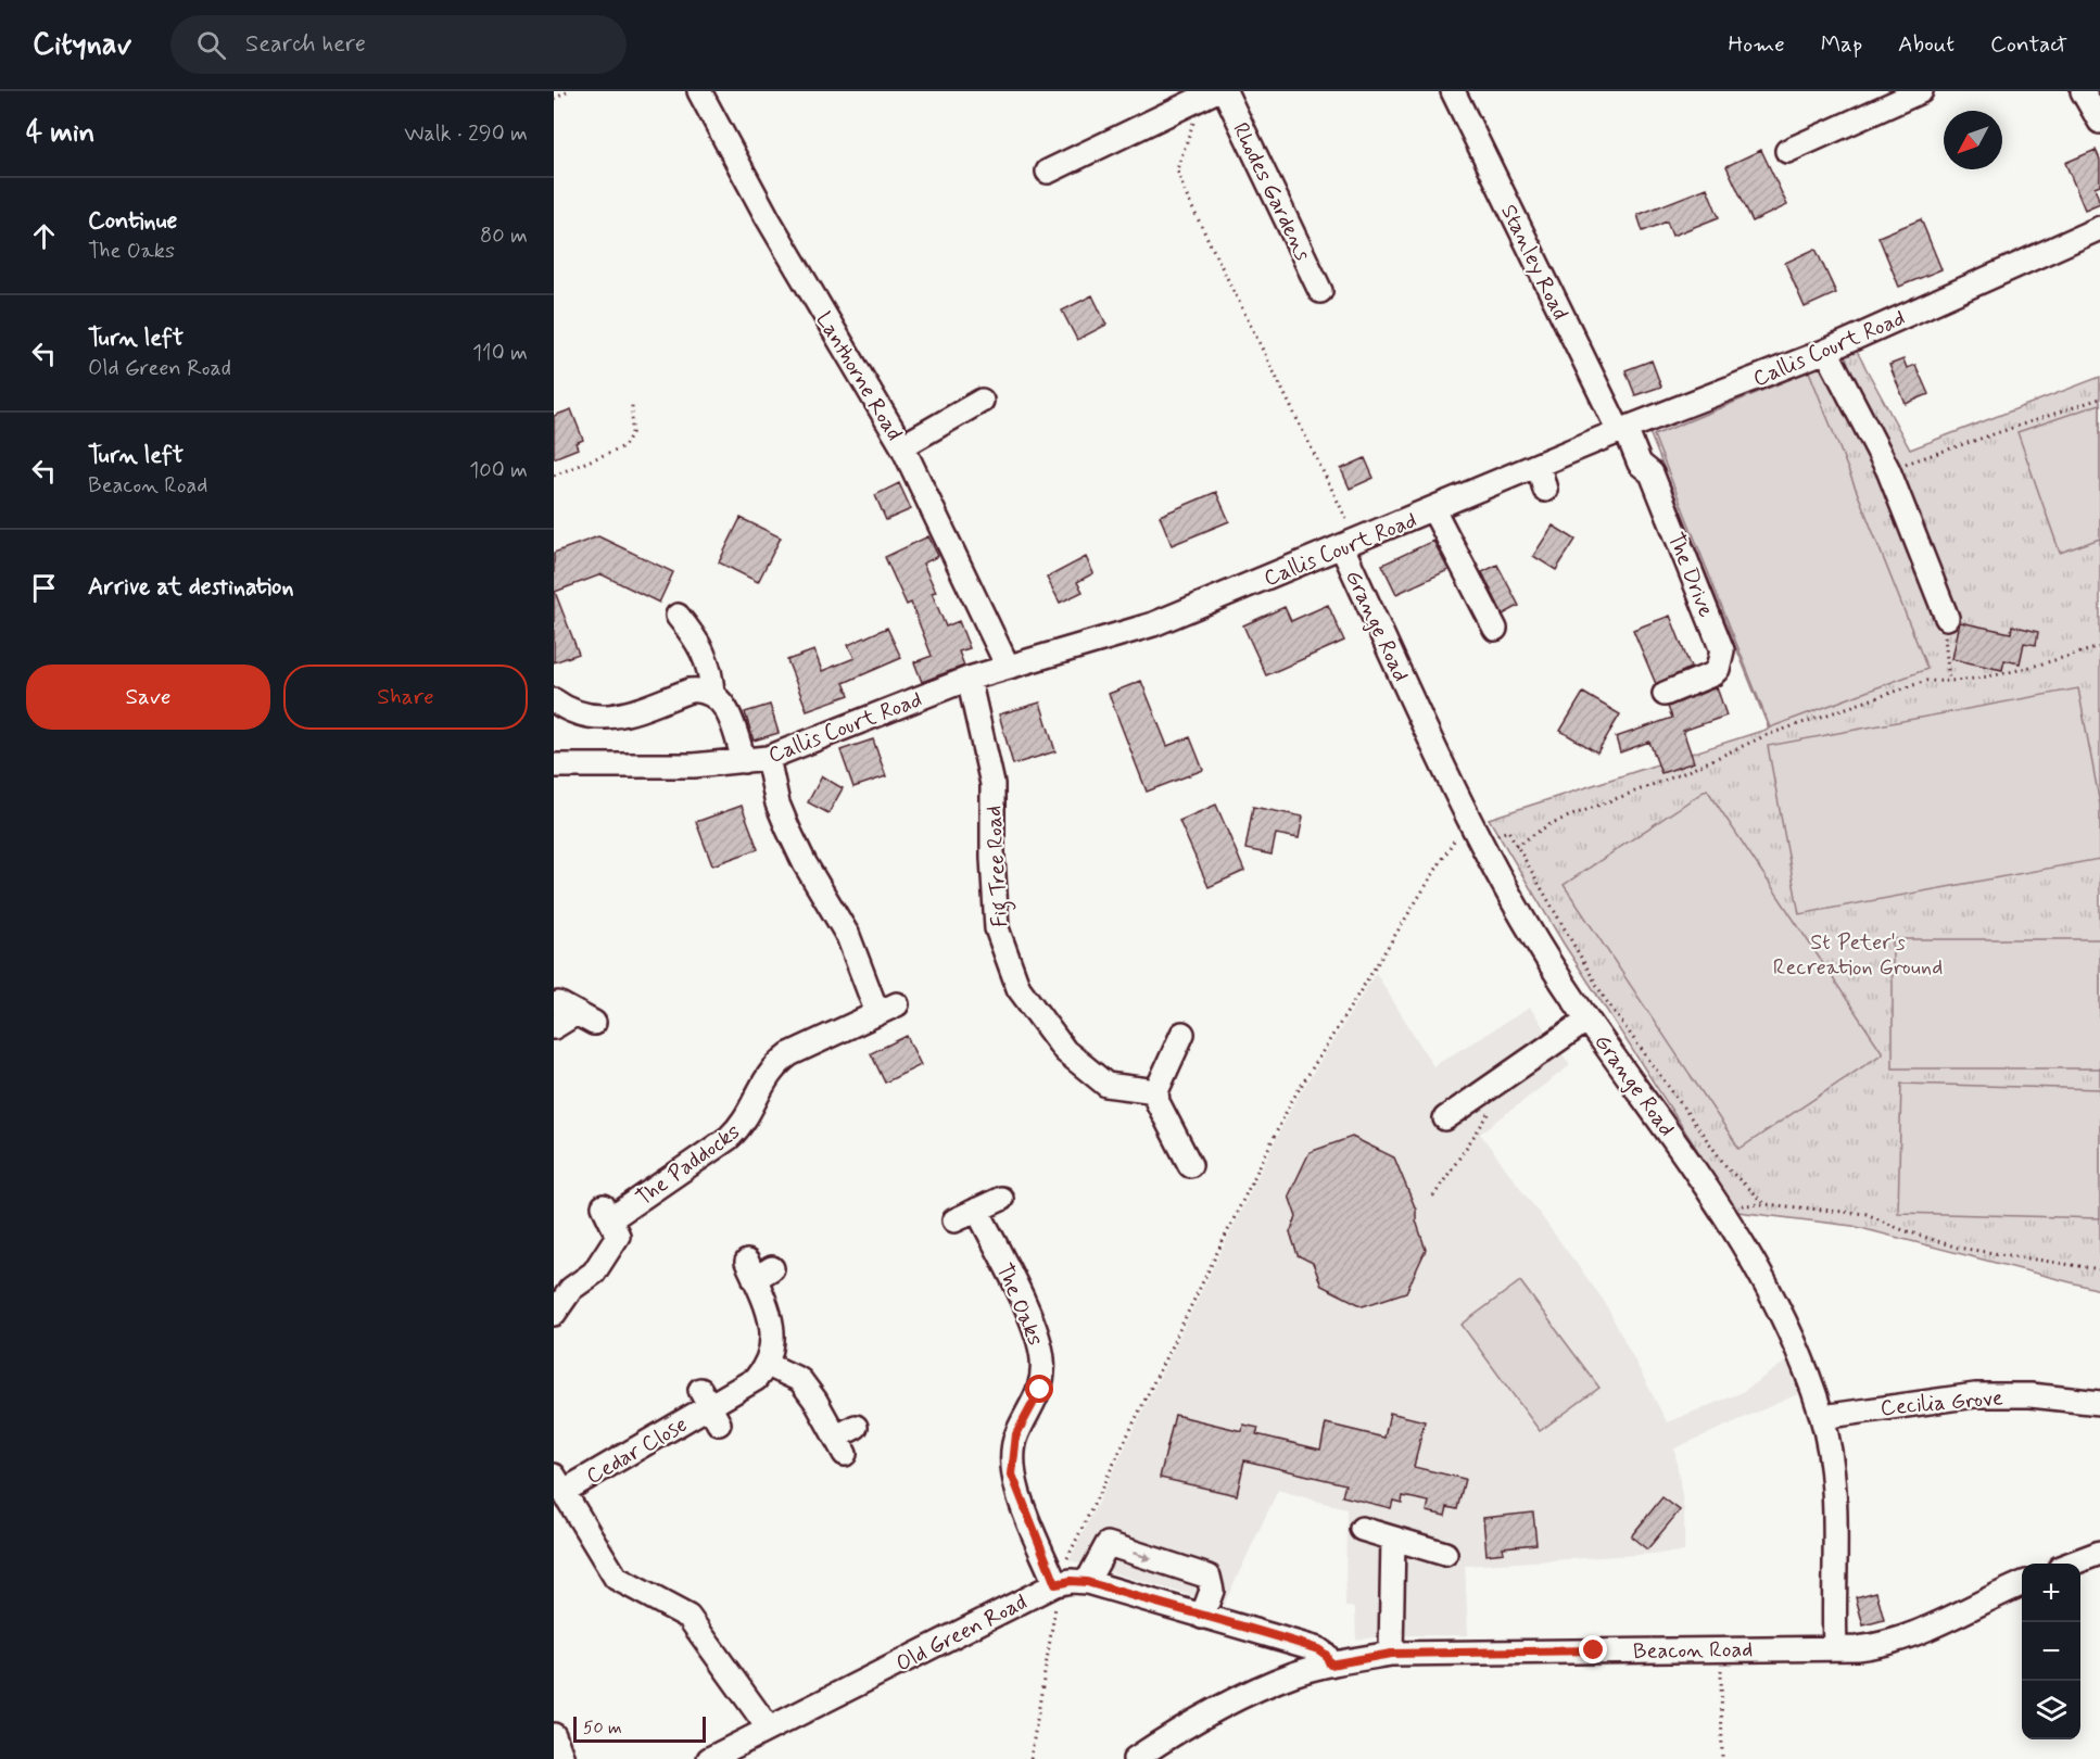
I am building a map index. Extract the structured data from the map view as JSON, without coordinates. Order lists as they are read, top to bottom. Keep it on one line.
{"streets":{"street":["Rhodes Gardens","Stanley Road","Callis Court Road","Lanthorne Road","The Drive","Grange Road","Fig Tree Road","The Paddocks","The Oaks","Cecilia Grove","Cedar Close","Old Green Road","Beacon Road"]},"crossings":[["Stanley Road","Callis Court Road"],["Stanley Road","The Drive"],["Callis Court Road","Lanthorne Road"],["Callis Court Road","The Drive"],["Callis Court Road","Grange Road"],["Callis Court Road","Fig Tree Road"],["Callis Court Road","The Paddocks"],["Grange Road","Cecilia Grove"],["Grange Road","Beacon Road"],["The Oaks","Old Green Road"],["Cedar Close","Old Green Road"],["Old Green Road","Beacon Road"]],"parks":["St Peter's Recreation Ground"],"scale_bar":"50 m","north":"bottom left","page":{"header":"Citynav","search":"Search here","nav":["Home","Map","About","Contact"],"heading":["4 min","Walk · 290 m"],"list":[["Continue","The Oaks","80 m"],["Turn left","Old Green Road","110 m"],["Turn left","Beacon Road","100 m"],"Arrive at destination"],"buttons":["Save","Share"],"map_buttons":["+","−"],"scale":"50 m"}}
